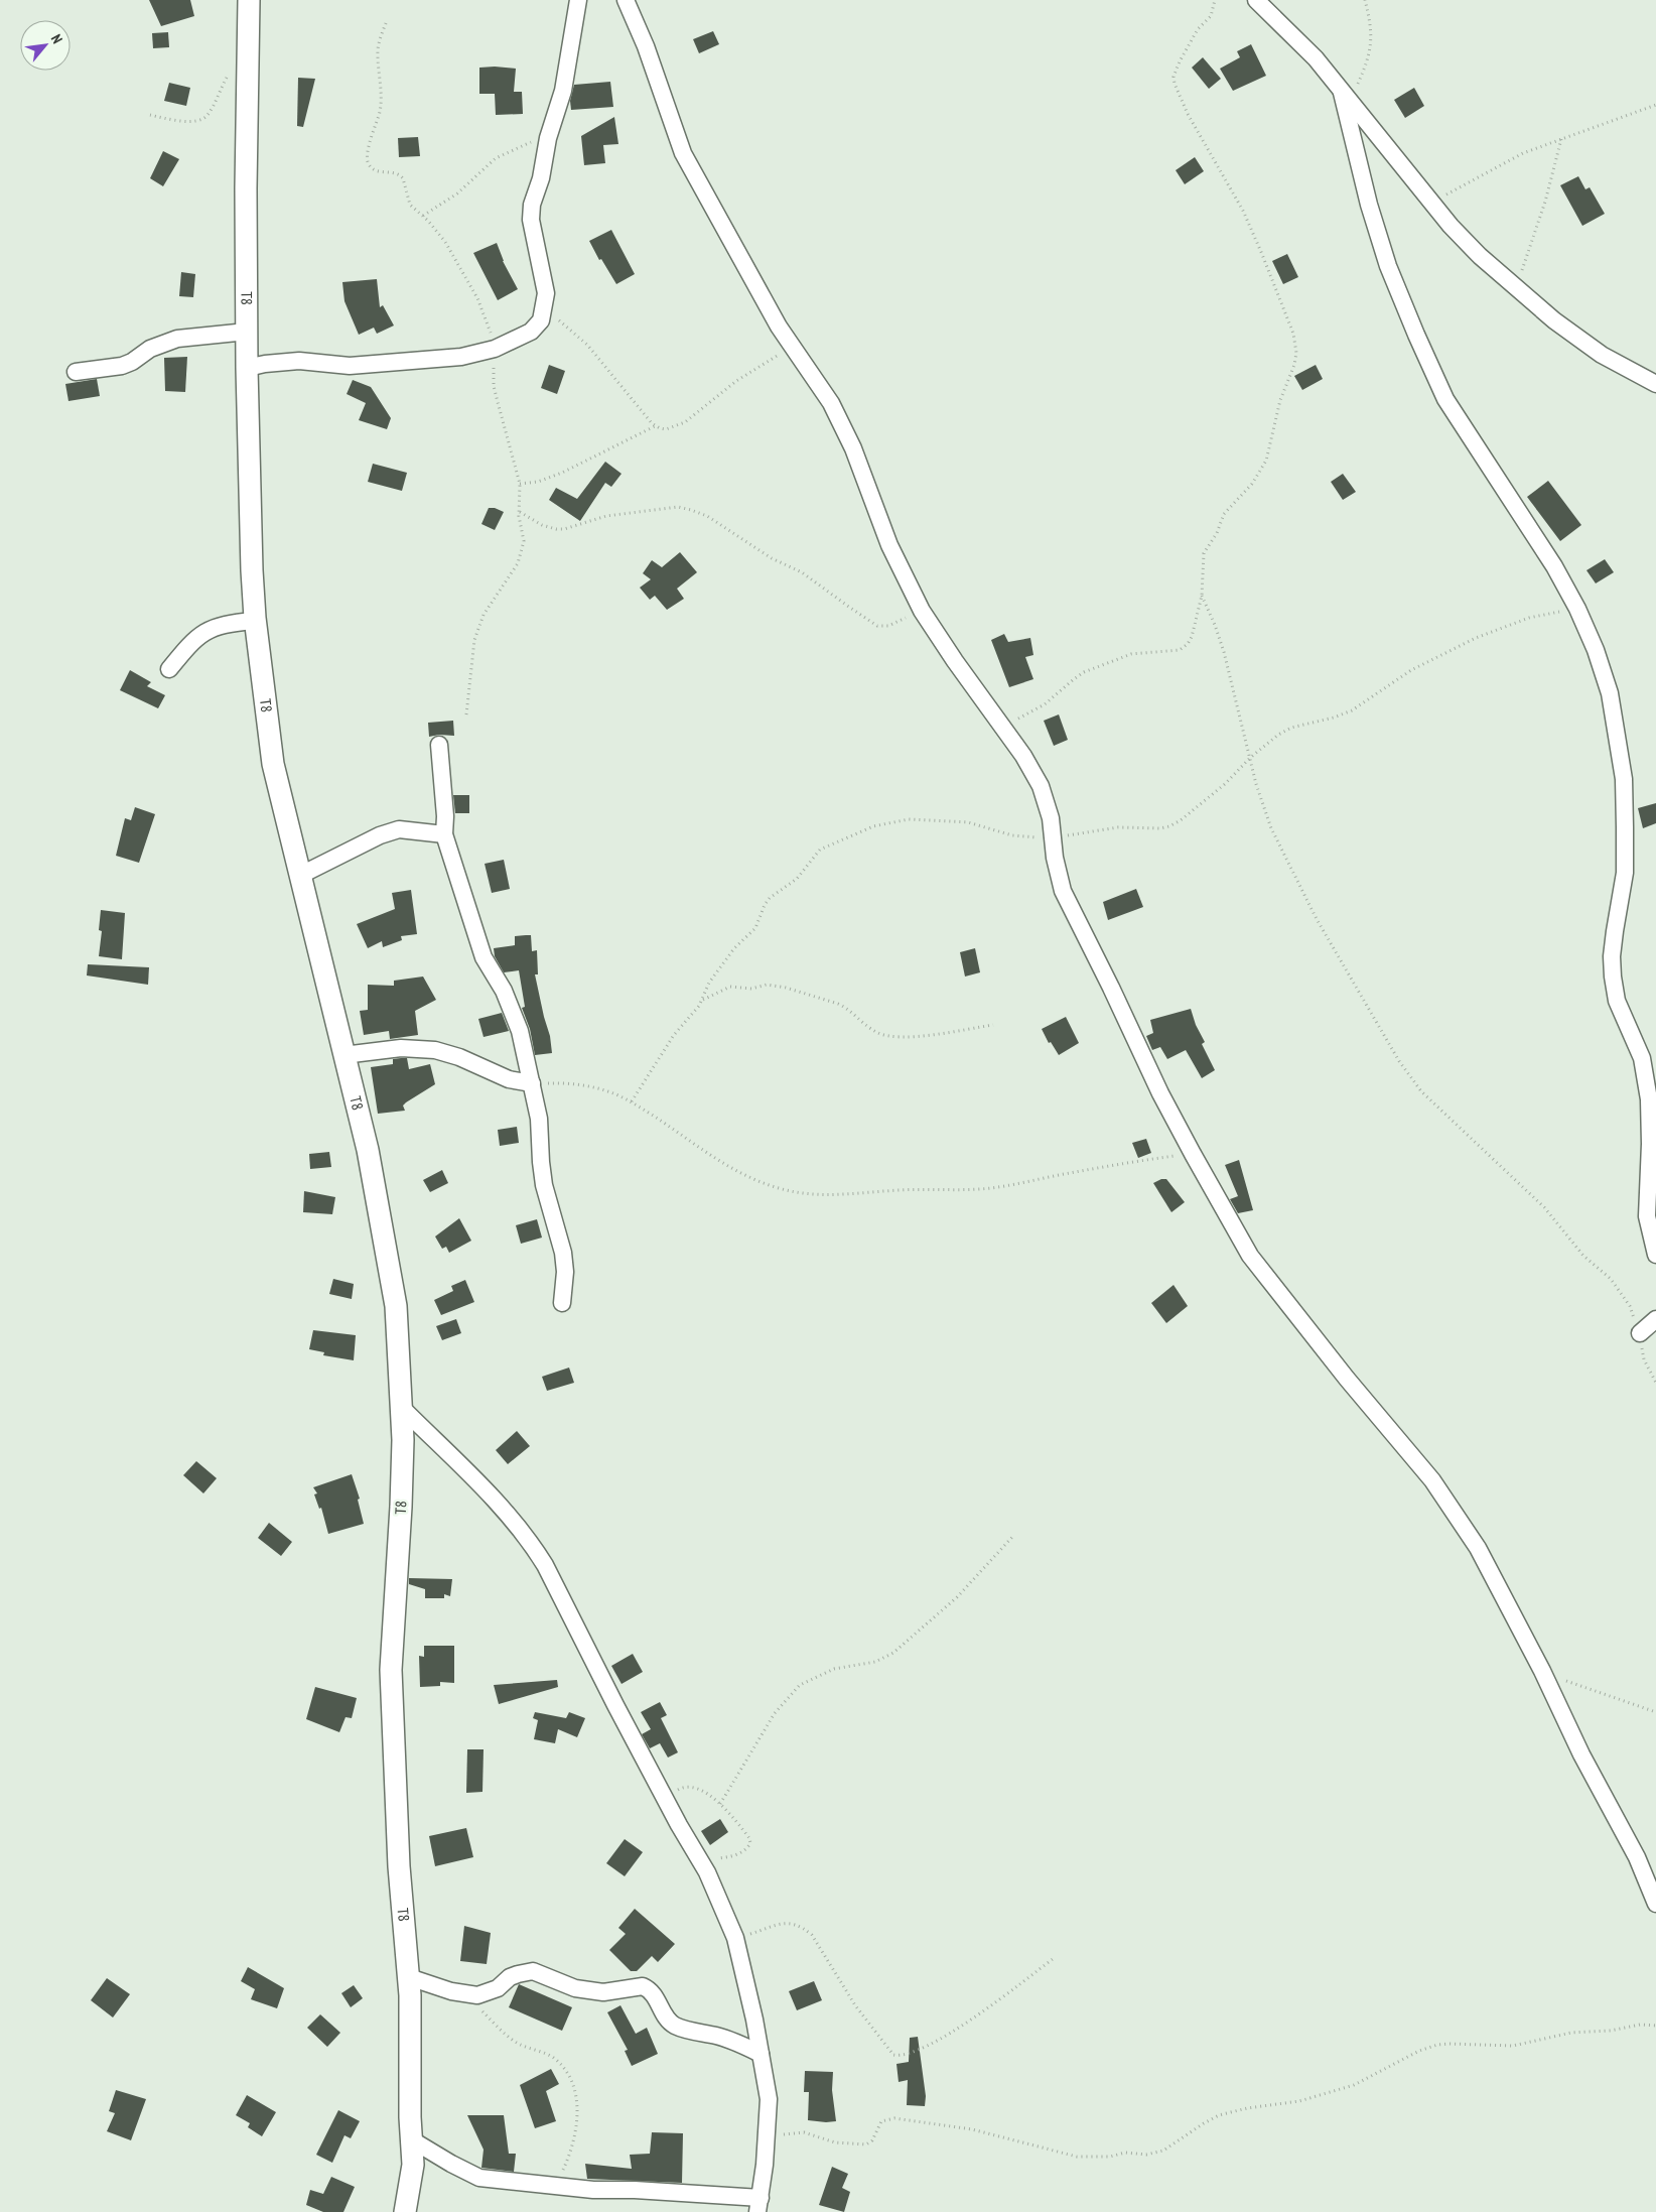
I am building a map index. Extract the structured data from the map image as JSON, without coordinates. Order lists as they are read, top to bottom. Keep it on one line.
{"streets":{"street":["T8"]},"north":"top right"}
